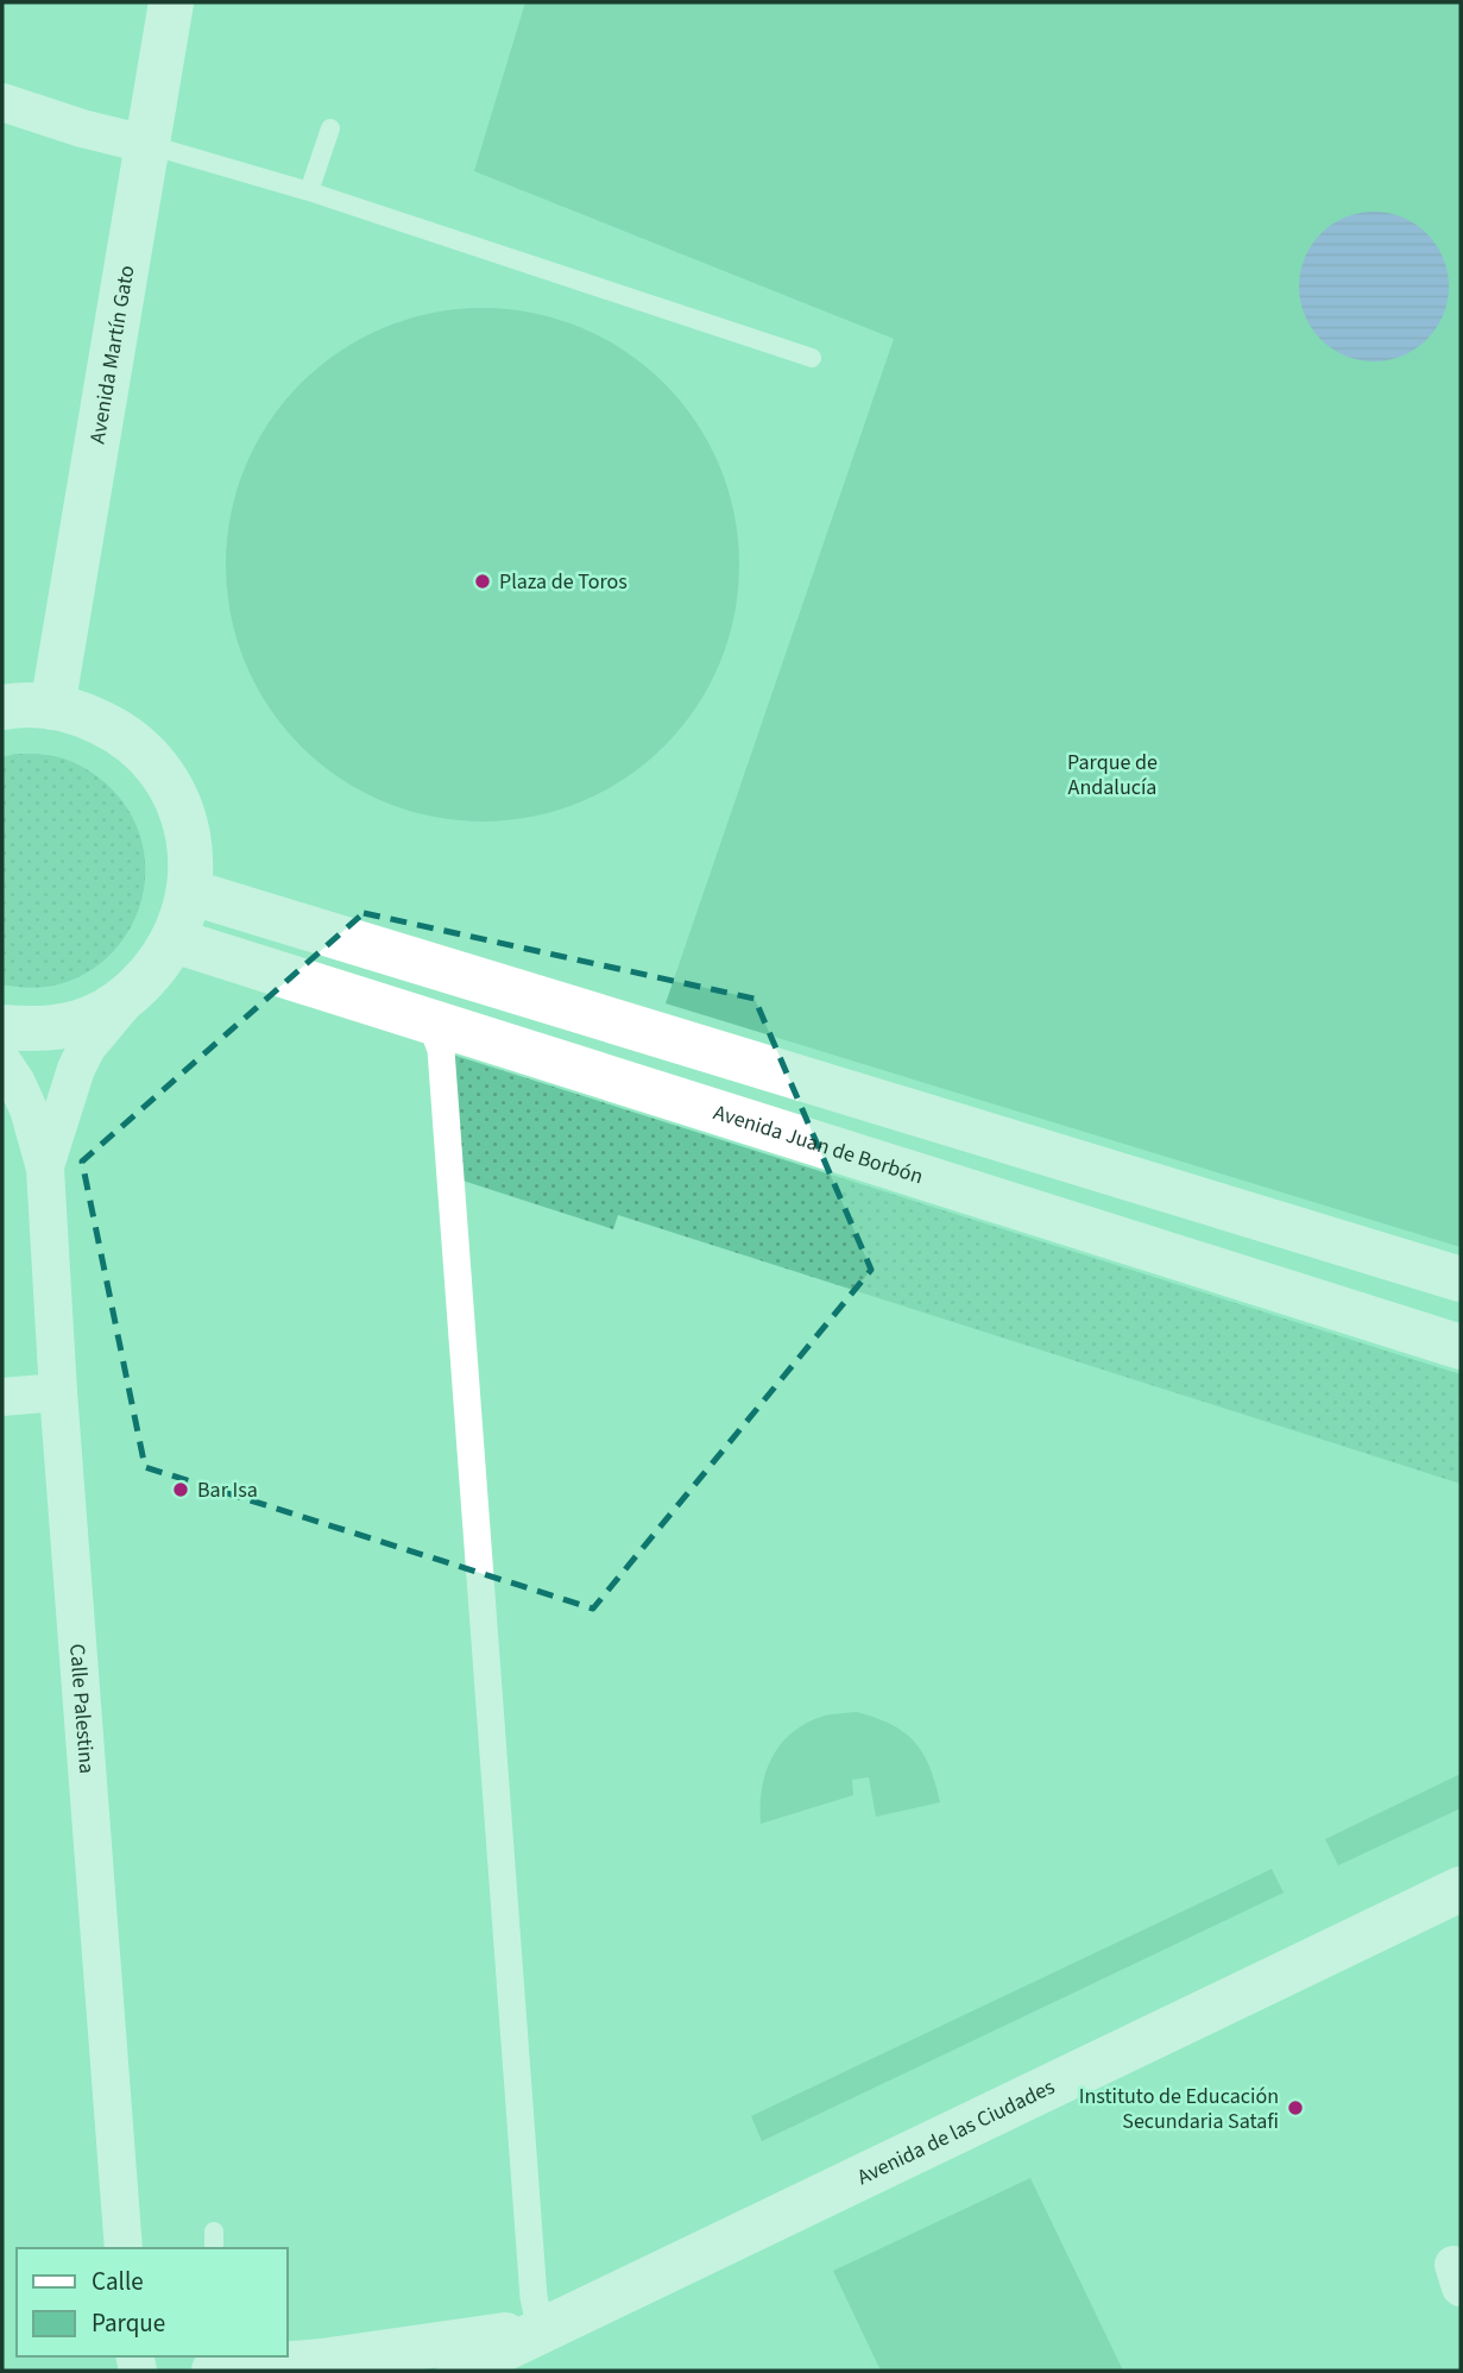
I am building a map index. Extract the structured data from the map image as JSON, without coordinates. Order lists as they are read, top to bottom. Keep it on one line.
{"streets":{"street":["Avenida Martín Gato","Avenida Juan de Borbón","Calle Palestina","Avenida de las Ciudades"]},"parks":["Parque de Andalucía"],"places":["Plaza de Toros","Bar Isa","Instituto de Educación Secundaria Satafi"],"legend":["Calle","Parque"]}
